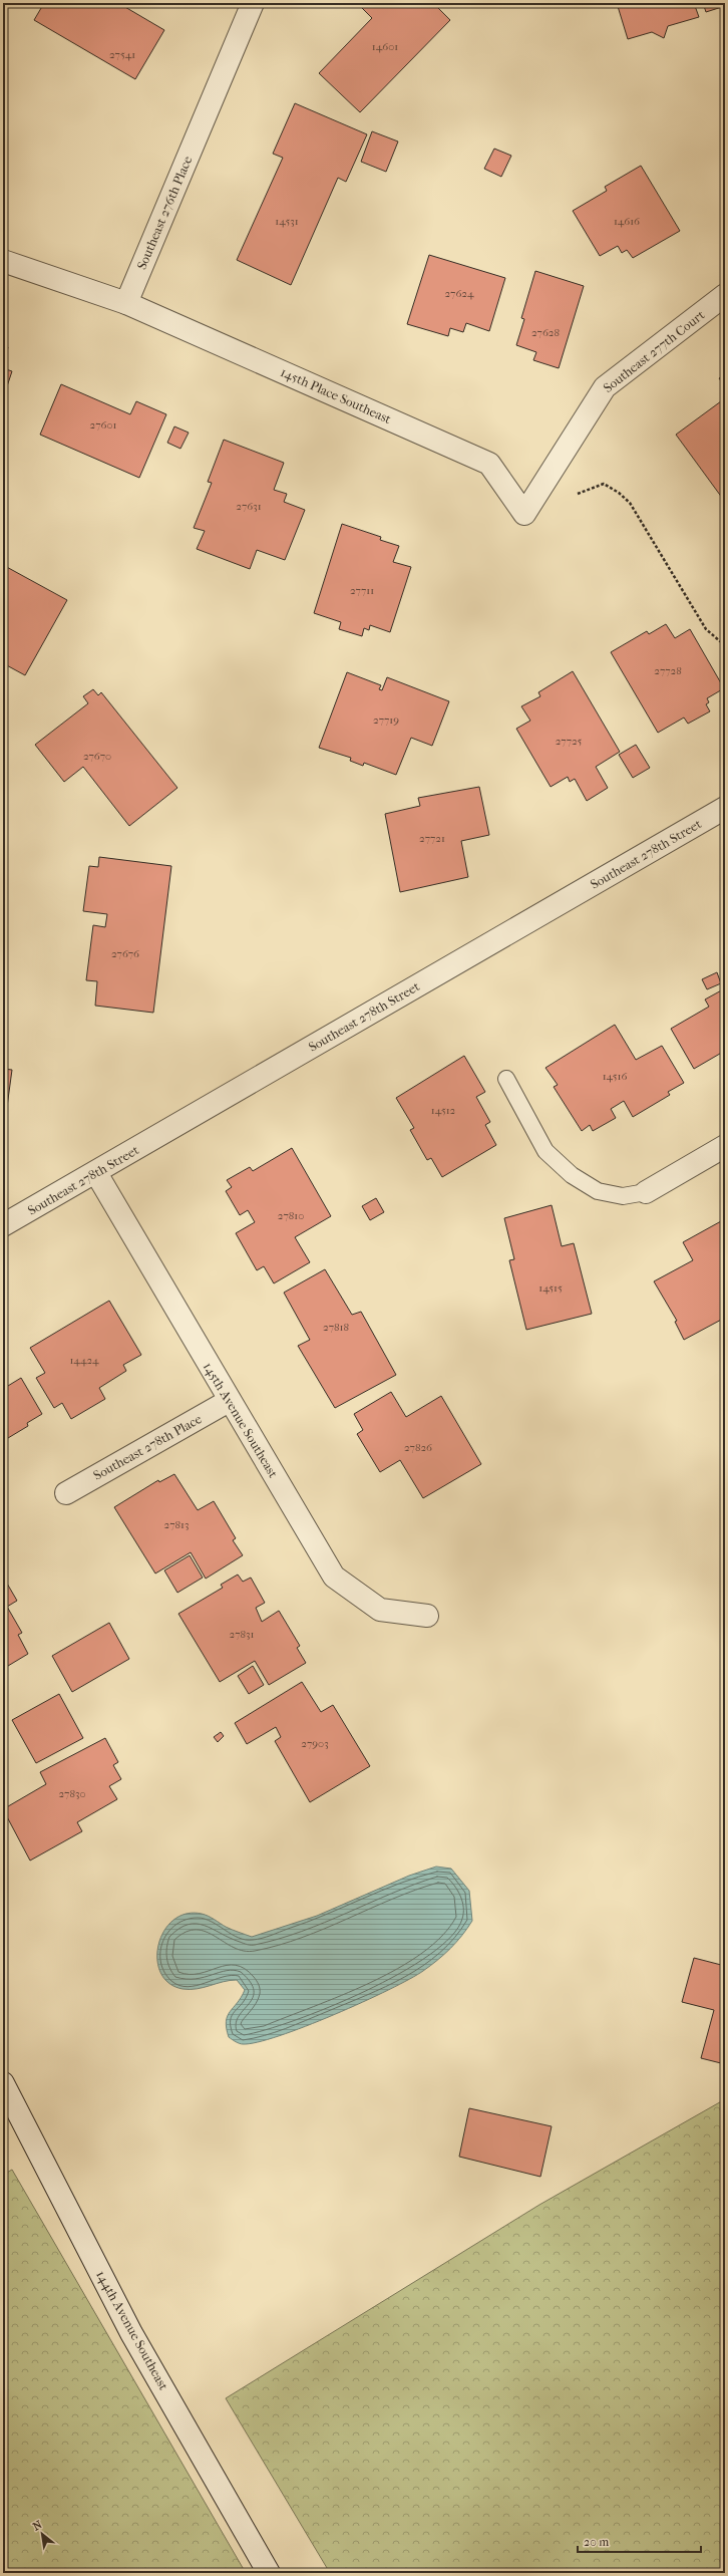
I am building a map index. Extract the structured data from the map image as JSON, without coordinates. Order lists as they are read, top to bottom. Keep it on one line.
{"streets":{"street":["Southeast 276th Place","Southeast 277th Court","145th Place Southeast","Southeast 278th Street","145th Avenue Southeast","Southeast 278th Place","144th Avenue Southeast"]},"crossings":[["Southeast 276th Place","145th Place Southeast"],["Southeast 277th Court","145th Place Southeast"],["Southeast 278th Street","145th Avenue Southeast"],["145th Avenue Southeast","Southeast 278th Place"]],"house_numbers":["14601","27541","14531","14616","27624","27628","27601","27631","27711","27728","27719","27725","27670","27721","27676","14516","14512","27810","14515","27818","14424","27826","27813","27831","27903","27830"],"scale_bar":"20 m","north":"top left"}
